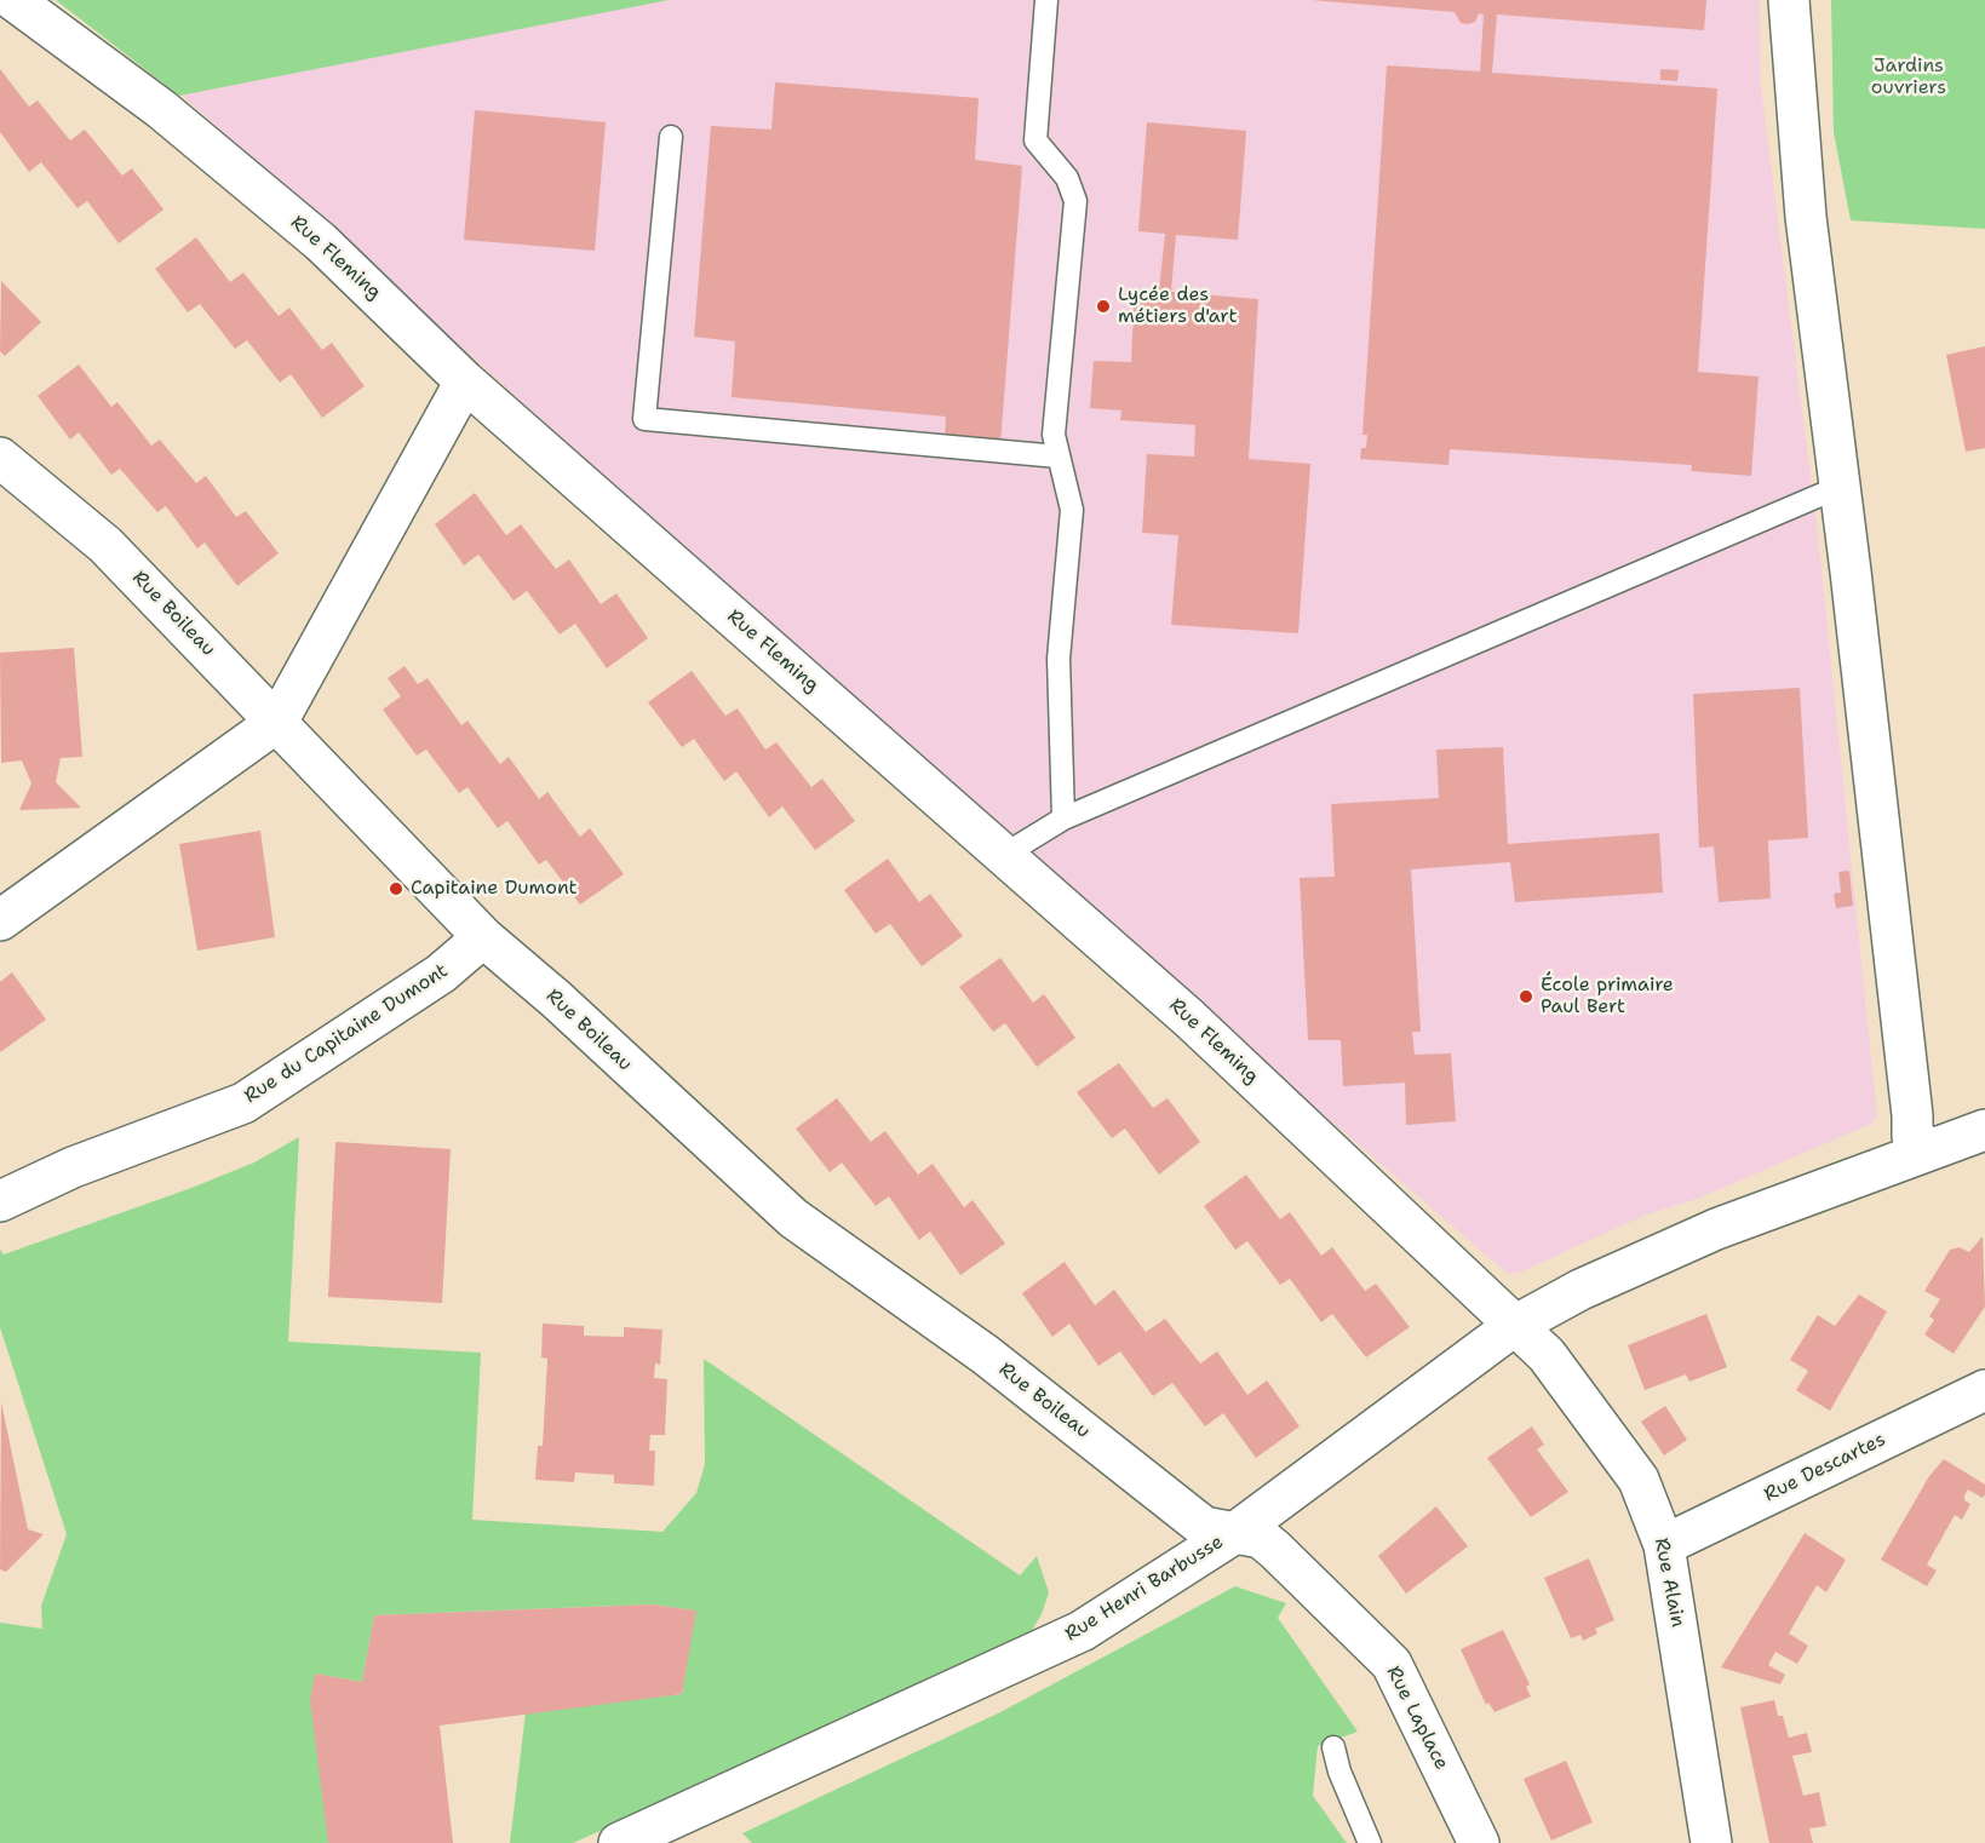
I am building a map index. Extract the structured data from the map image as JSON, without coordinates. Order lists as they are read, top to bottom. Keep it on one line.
{"streets":{"street":["Rue Fleming","Rue Boileau","Rue du Capitaine Dumont","Rue Descartes","Rue Alain","Rue Henri Barbusse","Rue Laplace"]},"crossings":[["Rue Fleming","Rue Alain"],["Rue Fleming","Rue Henri Barbusse"],["Rue Boileau","Rue du Capitaine Dumont"],["Rue Boileau","Rue Henri Barbusse"],["Rue Boileau","Rue Laplace"],["Rue Descartes","Rue Alain"],["Rue Alain","Rue Henri Barbusse"],["Rue Henri Barbusse","Rue Laplace"]],"parks":["Jardins ouvriers"],"places":["Lycée des métiers d'art","Capitaine Dumont","École primaire Paul Bert"]}
